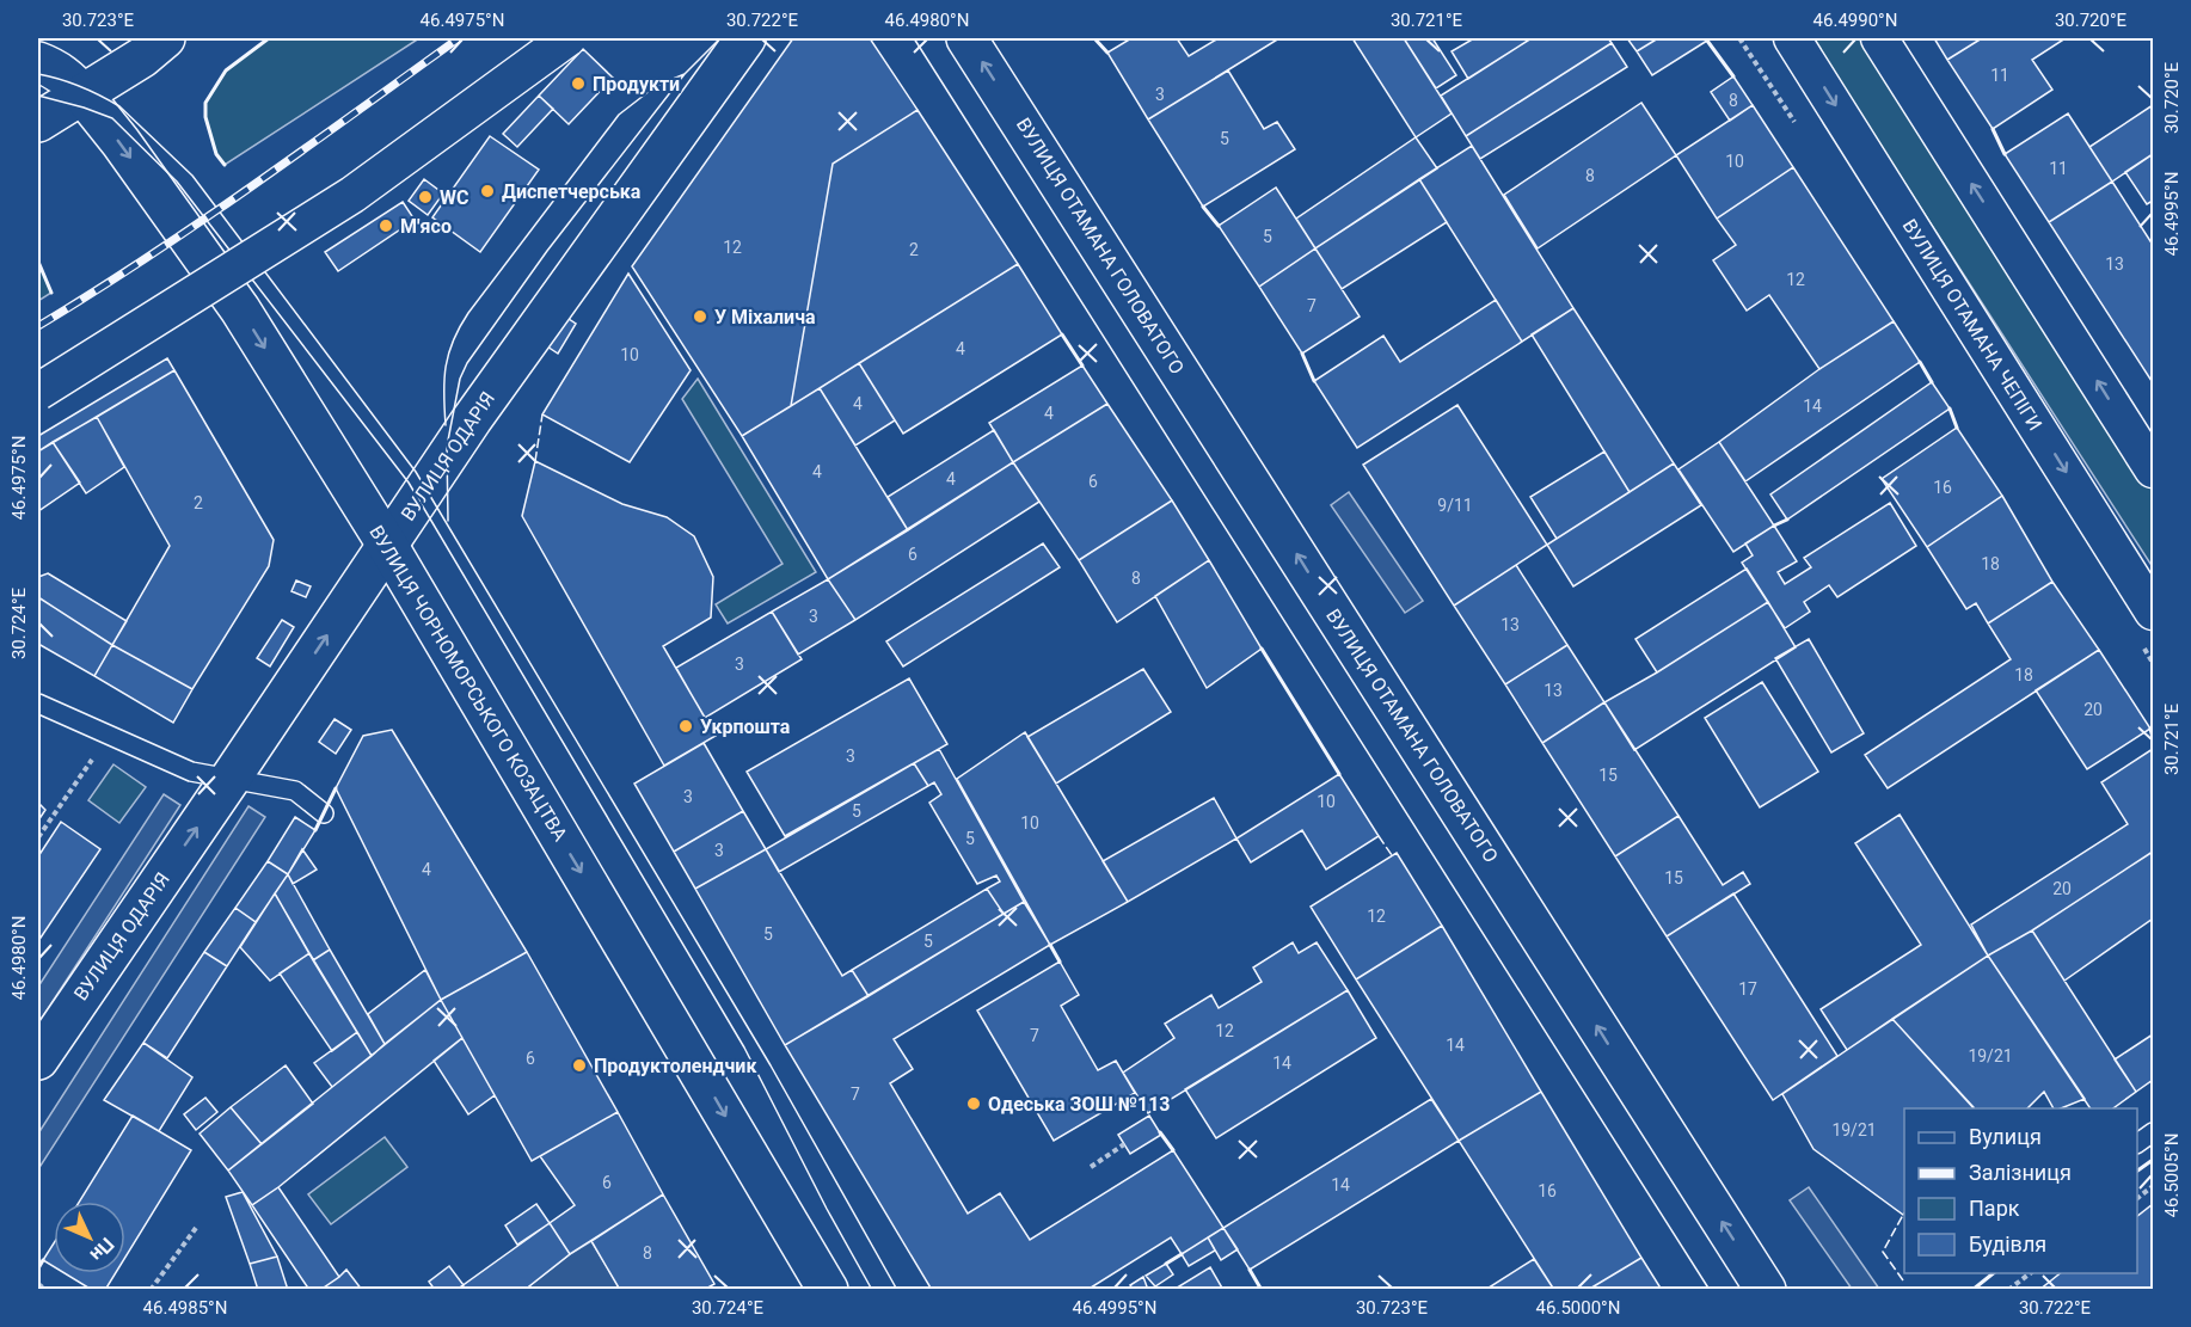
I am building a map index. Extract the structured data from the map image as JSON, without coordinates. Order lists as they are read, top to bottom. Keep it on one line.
{"streets":{"main road":["ВУЛИЦЯ ОТАМАНА ГОЛОВАТОГО","ВУЛИЦЯ ОДАРІЯ","ВУЛИЦЯ ЧОРНОМОРСЬКОГО КОЗАЦТВА"],"street":["ВУЛИЦЯ ОТАМАНА ЧЕПІГИ"]},"crossings":[["ВУЛИЦЯ ОДАРІЯ","ВУЛИЦЯ ЧОРНОМОРСЬКОГО КОЗАЦТВА"]],"one_way":["ВУЛИЦЯ ОТАМАНА ГОЛОВАТОГО","ВУЛИЦЯ ОДАРІЯ","ВУЛИЦЯ ЧОРНОМОРСЬКОГО КОЗАЦТВА"],"places":["Продукти","Диспетчерська","WC","М'ясо","У Міхалича","Укрпошта","Продуктолендчик","Одеська ЗОШ №113"],"house_numbers":["11","3","8","5","10","11","8","5","12","2","13","12","7","4","10","4","14","4","4","4","6","16","2","9/11","6","18","8","3","13","3","18","13","20","3","15","3","10","5","10","5","3","4","15","20","12","5","5","17","12","7","14","19/21","6","14","7","19/21","6","14","16","8"],"legend":["Вулиця","Залізниця","Парк","Будівля"],"north":"bottom right","coordinates":["30.723°E","46.4975°N","30.722°E","46.4980°N","30.721°E","46.4990°N","30.720°E","46.4995°N","30.724°E","46.5005°N","46.4985°N","46.5000°N"]}
